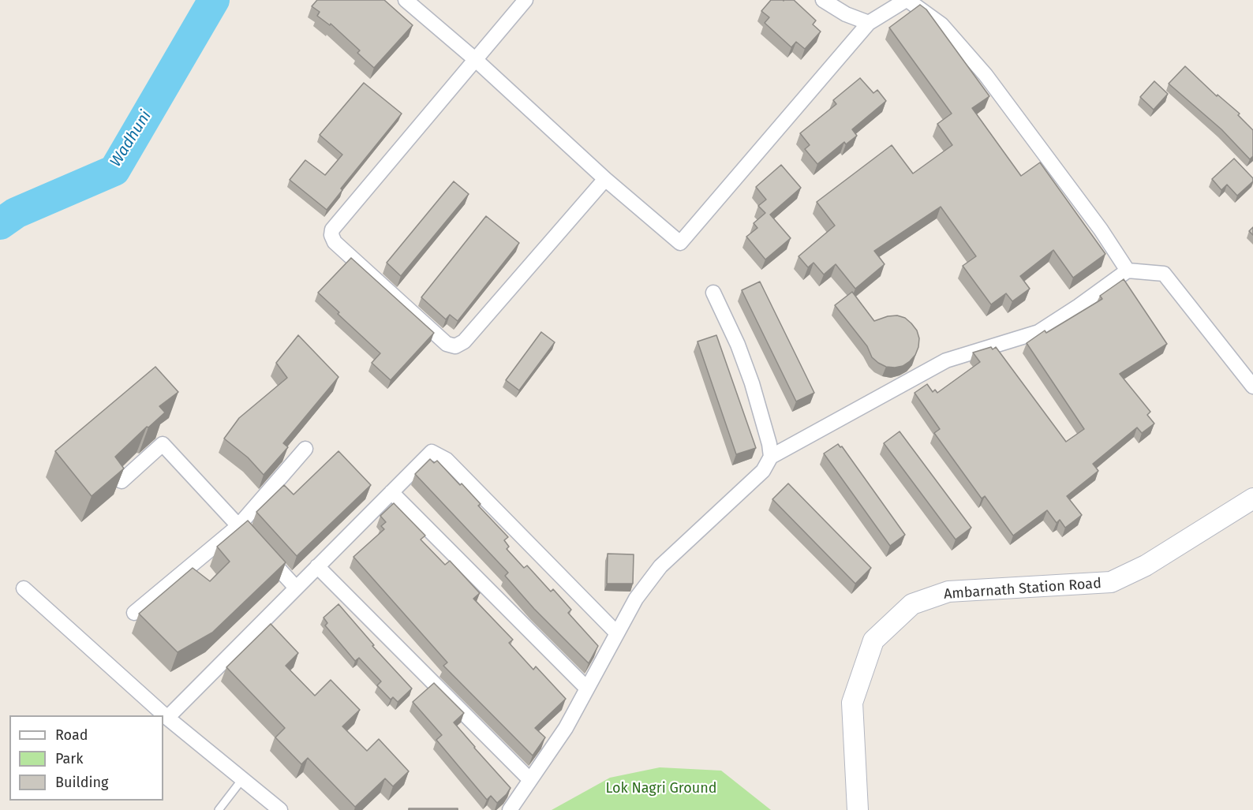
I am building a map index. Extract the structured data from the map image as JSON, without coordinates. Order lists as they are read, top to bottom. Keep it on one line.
{"streets":{"main road":["Ambarnath Station Road"]},"water":["Wadhuni"],"parks":["Lok Nagri Ground"],"legend":["Road","Park","Building"]}
